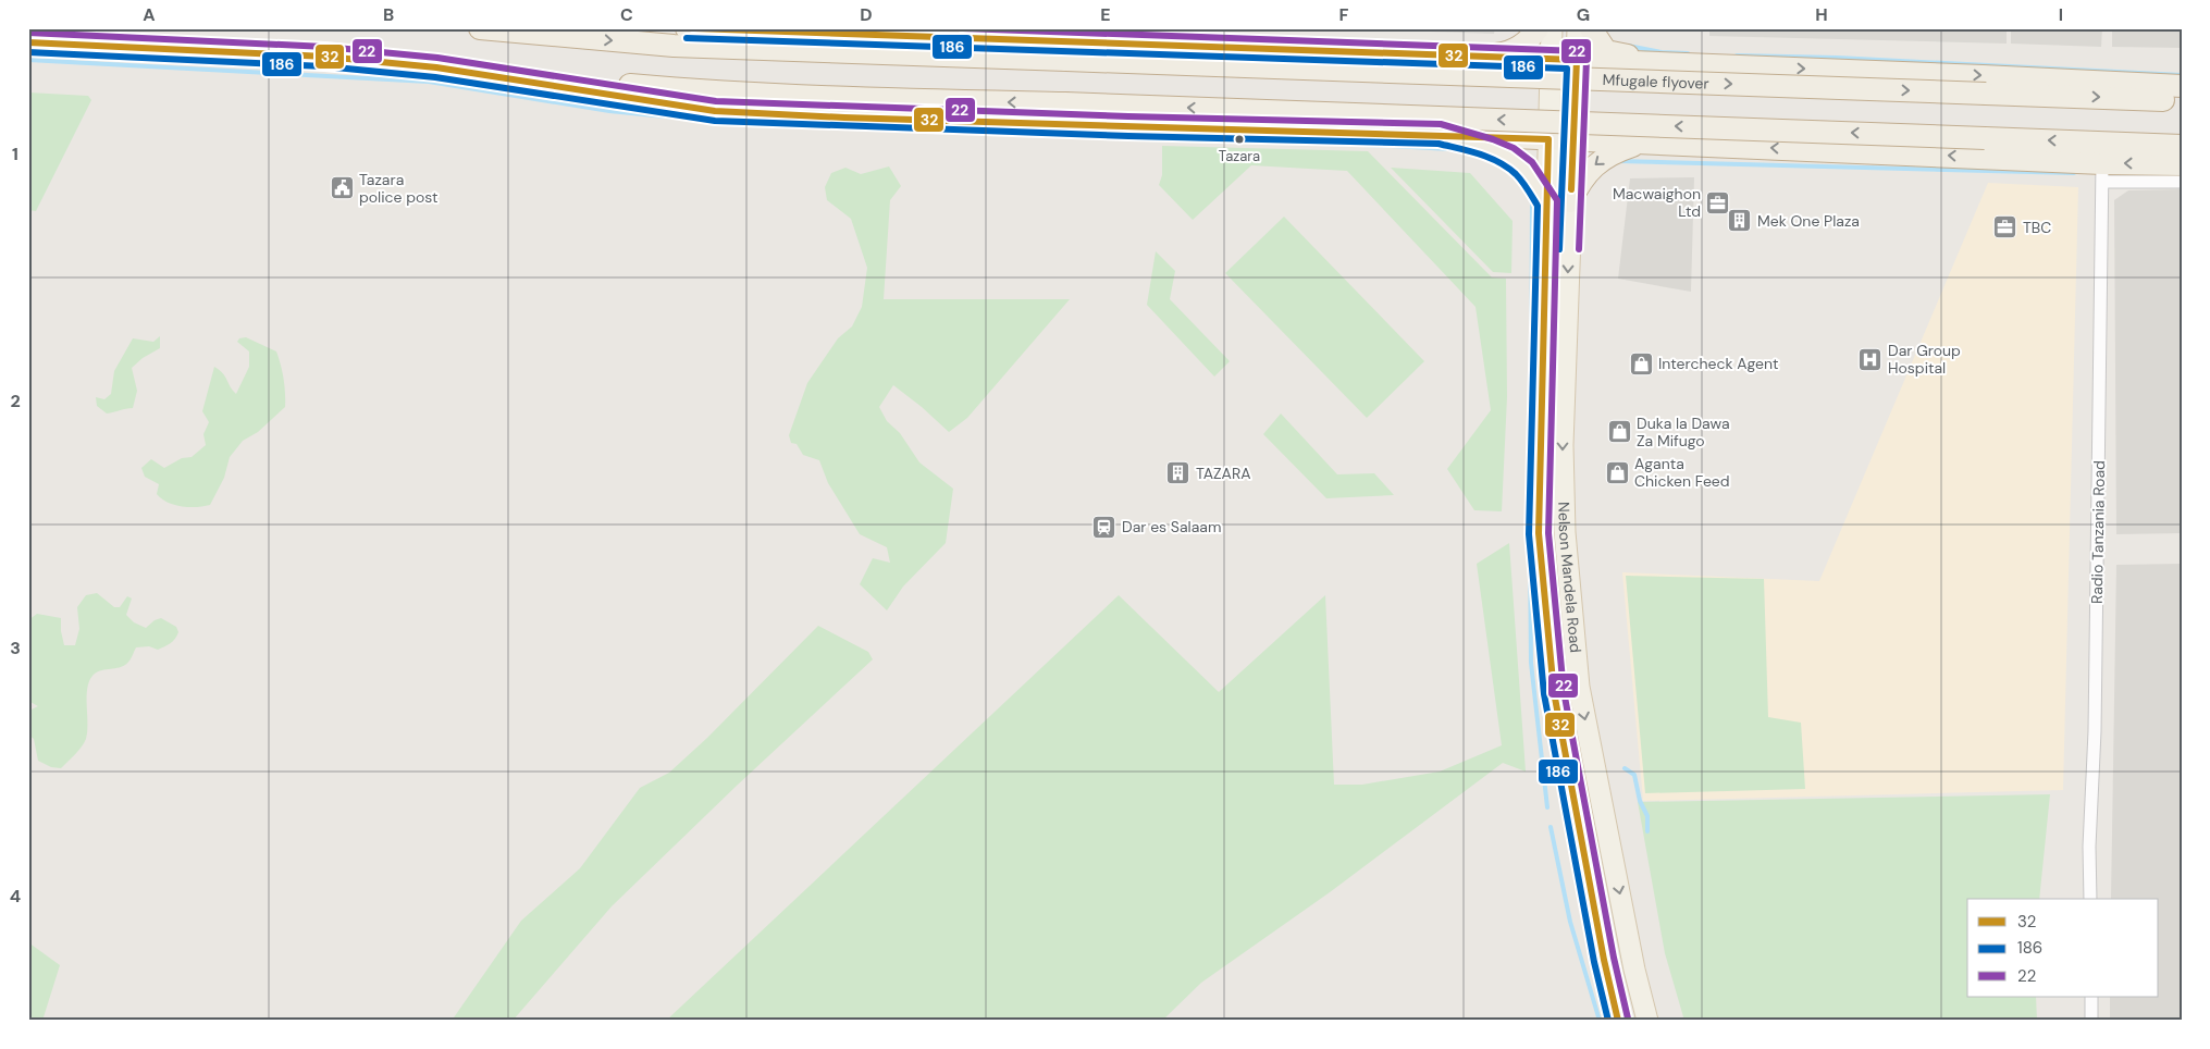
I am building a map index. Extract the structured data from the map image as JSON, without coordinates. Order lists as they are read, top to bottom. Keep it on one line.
{"streets":{"highway":["Mfugale flyover"],"main road":["Nelson Mandela Road"],"street":["Radio Tanzania Road"]},"places":{"other":["Tazara"],"public building":["Tazara police post"],"office":["Macwaighon Ltd","TBC"],"building":["Mek One Plaza","TAZARA"],"hospital":["Dar Group Hospital"],"shop":["Intercheck Agent","Duka la Dawa Za Mifugo","Aganta Chicken Feed"],"station":["Dar es Salaam"]},"lines":["transit line 32","transit line 22","transit line 186"],"legend":["32","186","22"],"grid":{"columns":["A","B","C","D","E","F","G","H","I"],"rows":["1","2","3","4"]}}
